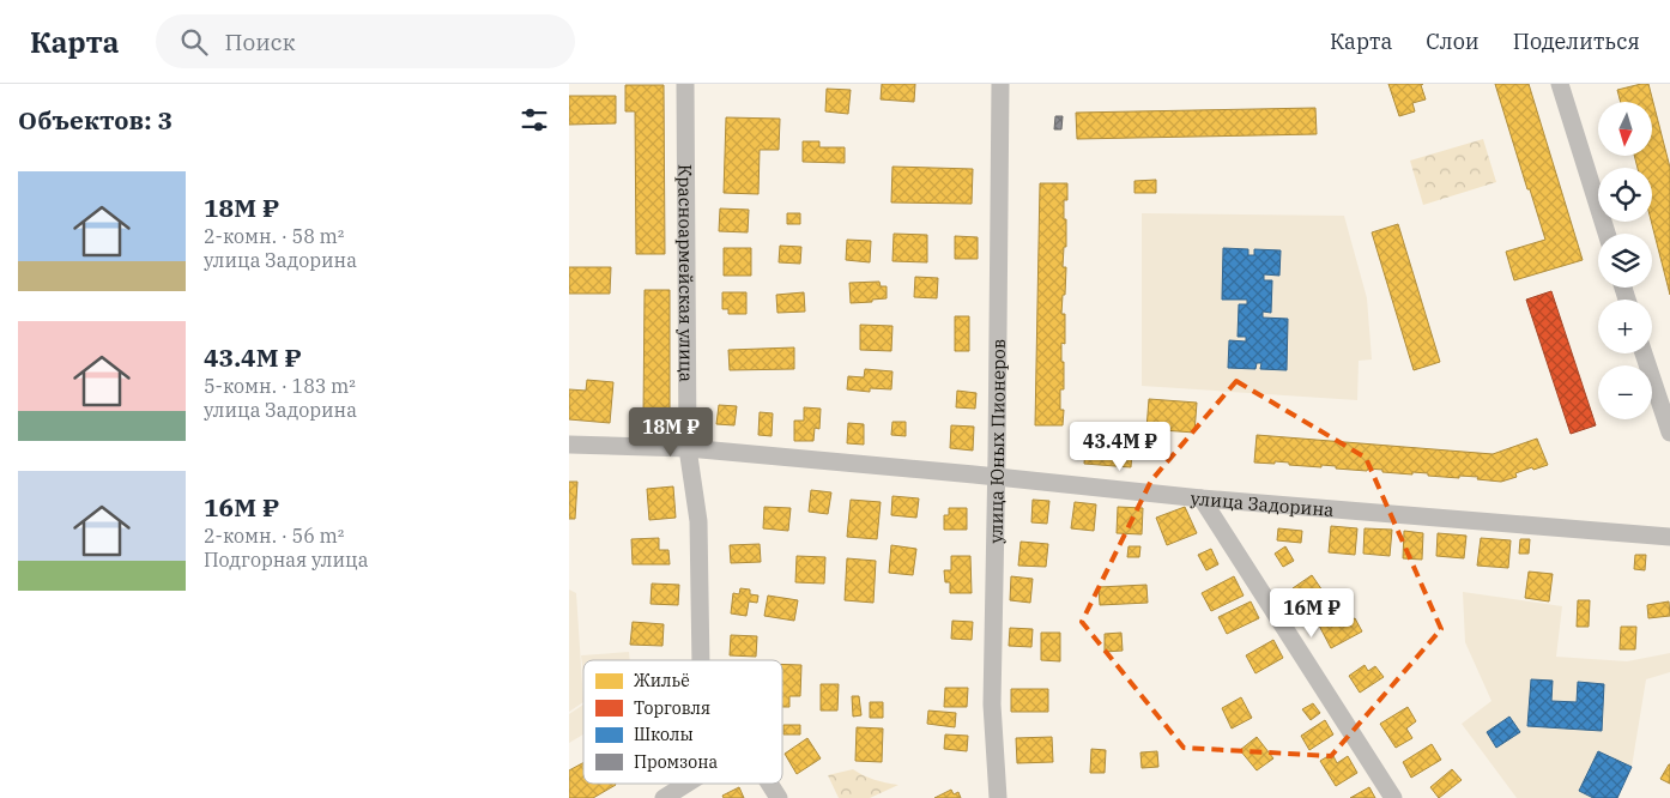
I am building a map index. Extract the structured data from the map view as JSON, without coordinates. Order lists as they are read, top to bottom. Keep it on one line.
{"streets":{"street":["Красноармейская улица","улица Юных Пионеров","улица Задорина"]},"crossings":[["Красноармейская улица","улица Задорина"],["улица Юных Пионеров","улица Задорина"]],"legend":["Жильё","Торговля","Школы","Промзона"],"north":"bottom","page":{"header":"Карта","search":"Поиск","nav":["Карта","Слои","Поделиться"],"heading":"Объектов: 3","map_buttons":["+","−"],"list":[{"name":"18M ₽","note":"2-комн. · 58 m² · улица Задорина"},{"name":"43.4M ₽","note":"5-комн. · 183 m² · улица Задорина"},{"name":"16M ₽","note":"2-комн. · 56 m² · Подгорная улица"}],"price":["18M ₽","43.4M ₽","16M ₽"]}}
